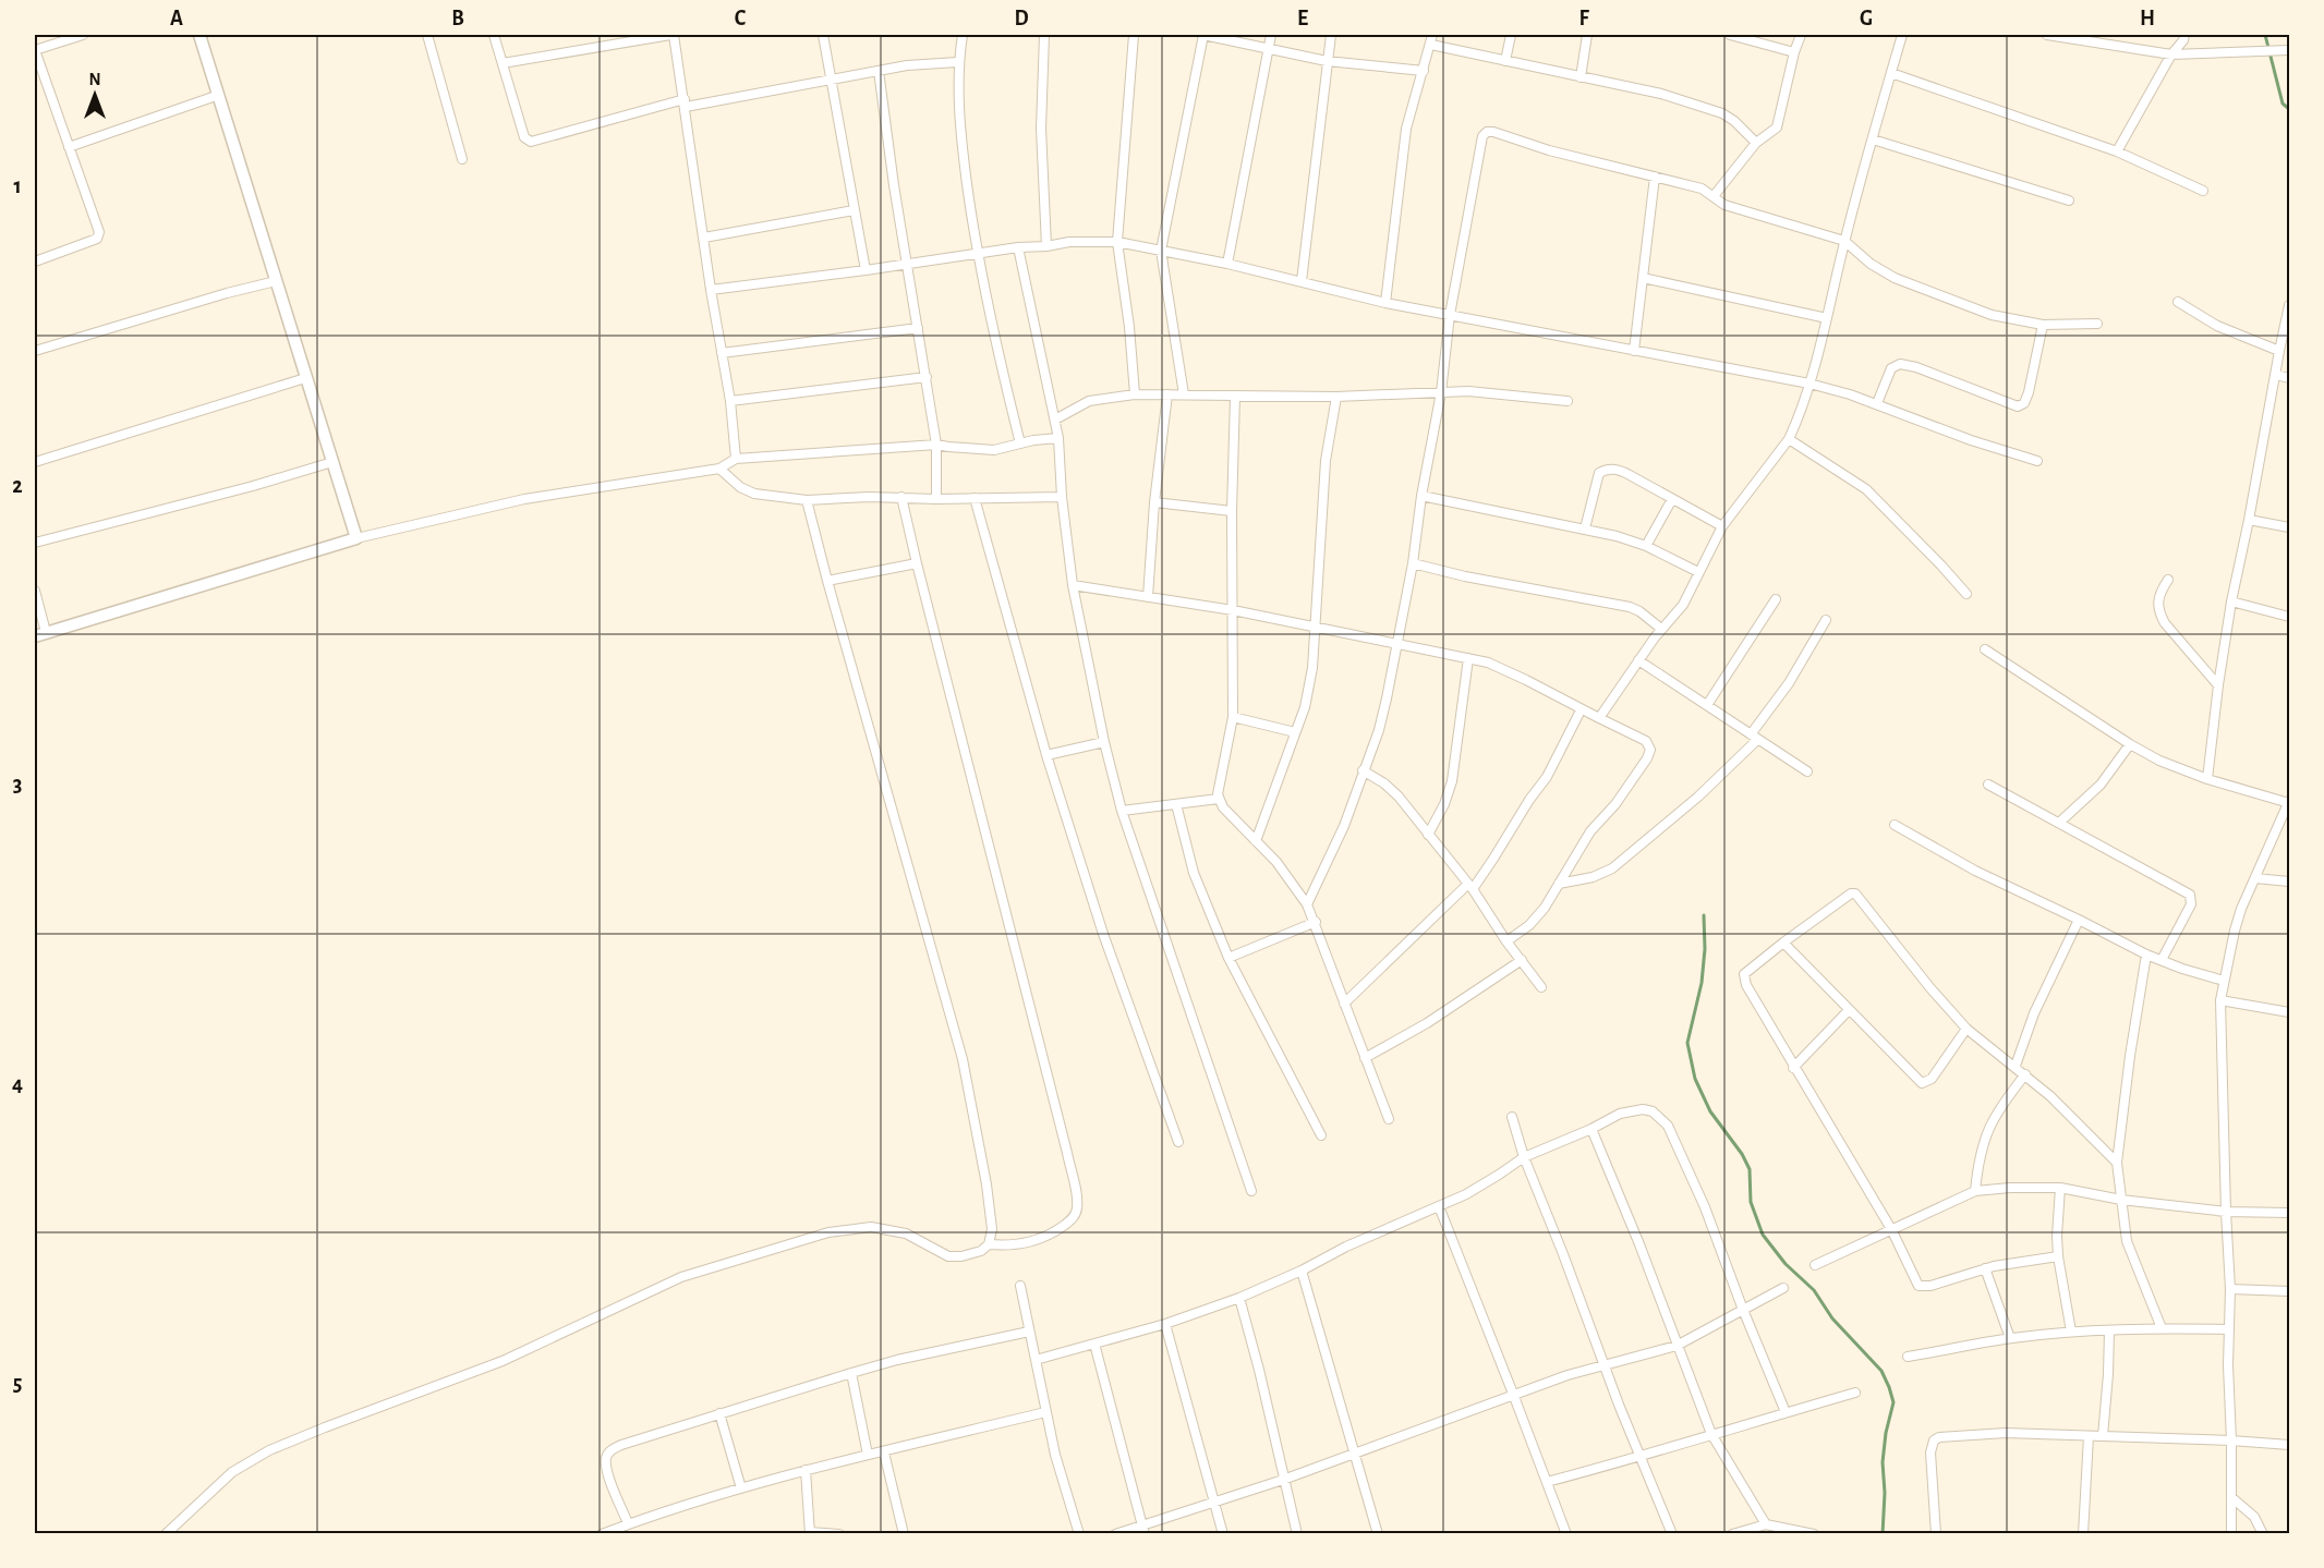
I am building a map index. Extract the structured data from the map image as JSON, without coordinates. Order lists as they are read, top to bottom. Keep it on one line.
{"north":"top","grid":{"columns":["A","B","C","D","E","F","G","H"],"rows":["1","2","3","4","5"]}}
